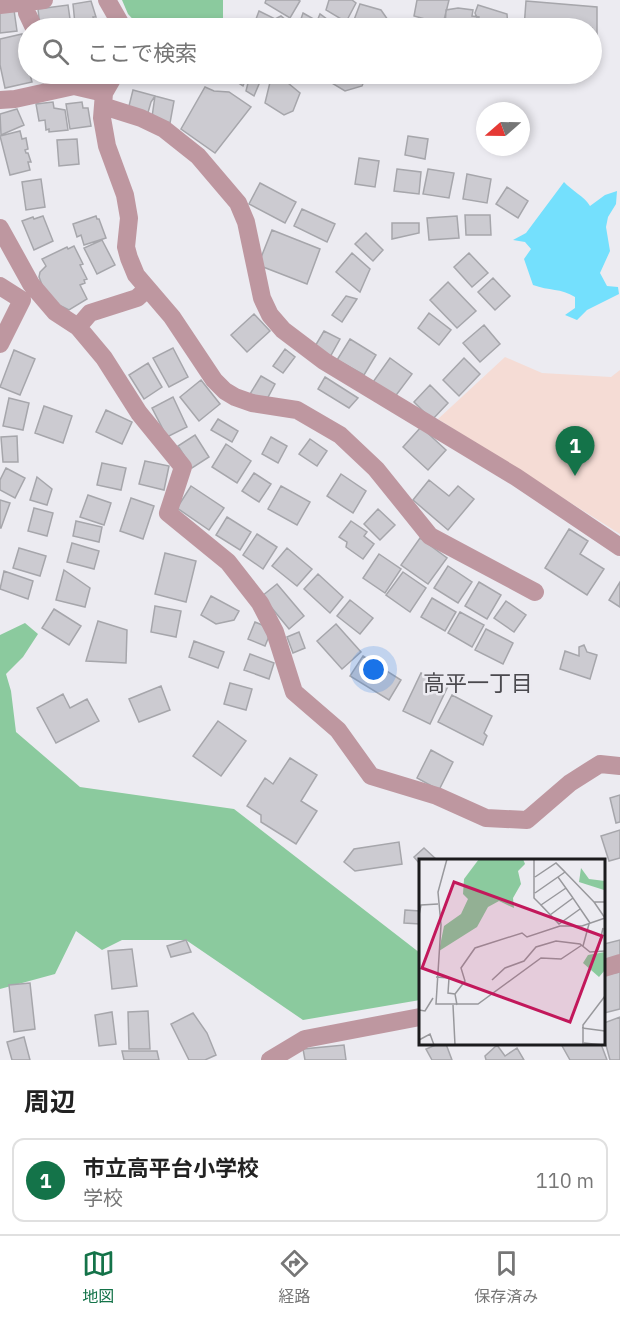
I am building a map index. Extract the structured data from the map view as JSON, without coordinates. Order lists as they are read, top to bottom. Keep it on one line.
{"districts":["高平一丁目"],"north":"left","page":{"search":"ここで検索","pins":"1","heading":"周辺","list":[{"mark":"1","name":"市立高平台小学校","note":"学校","value":"110 m"}],"nav":["地図","経路","保存済み"]}}
